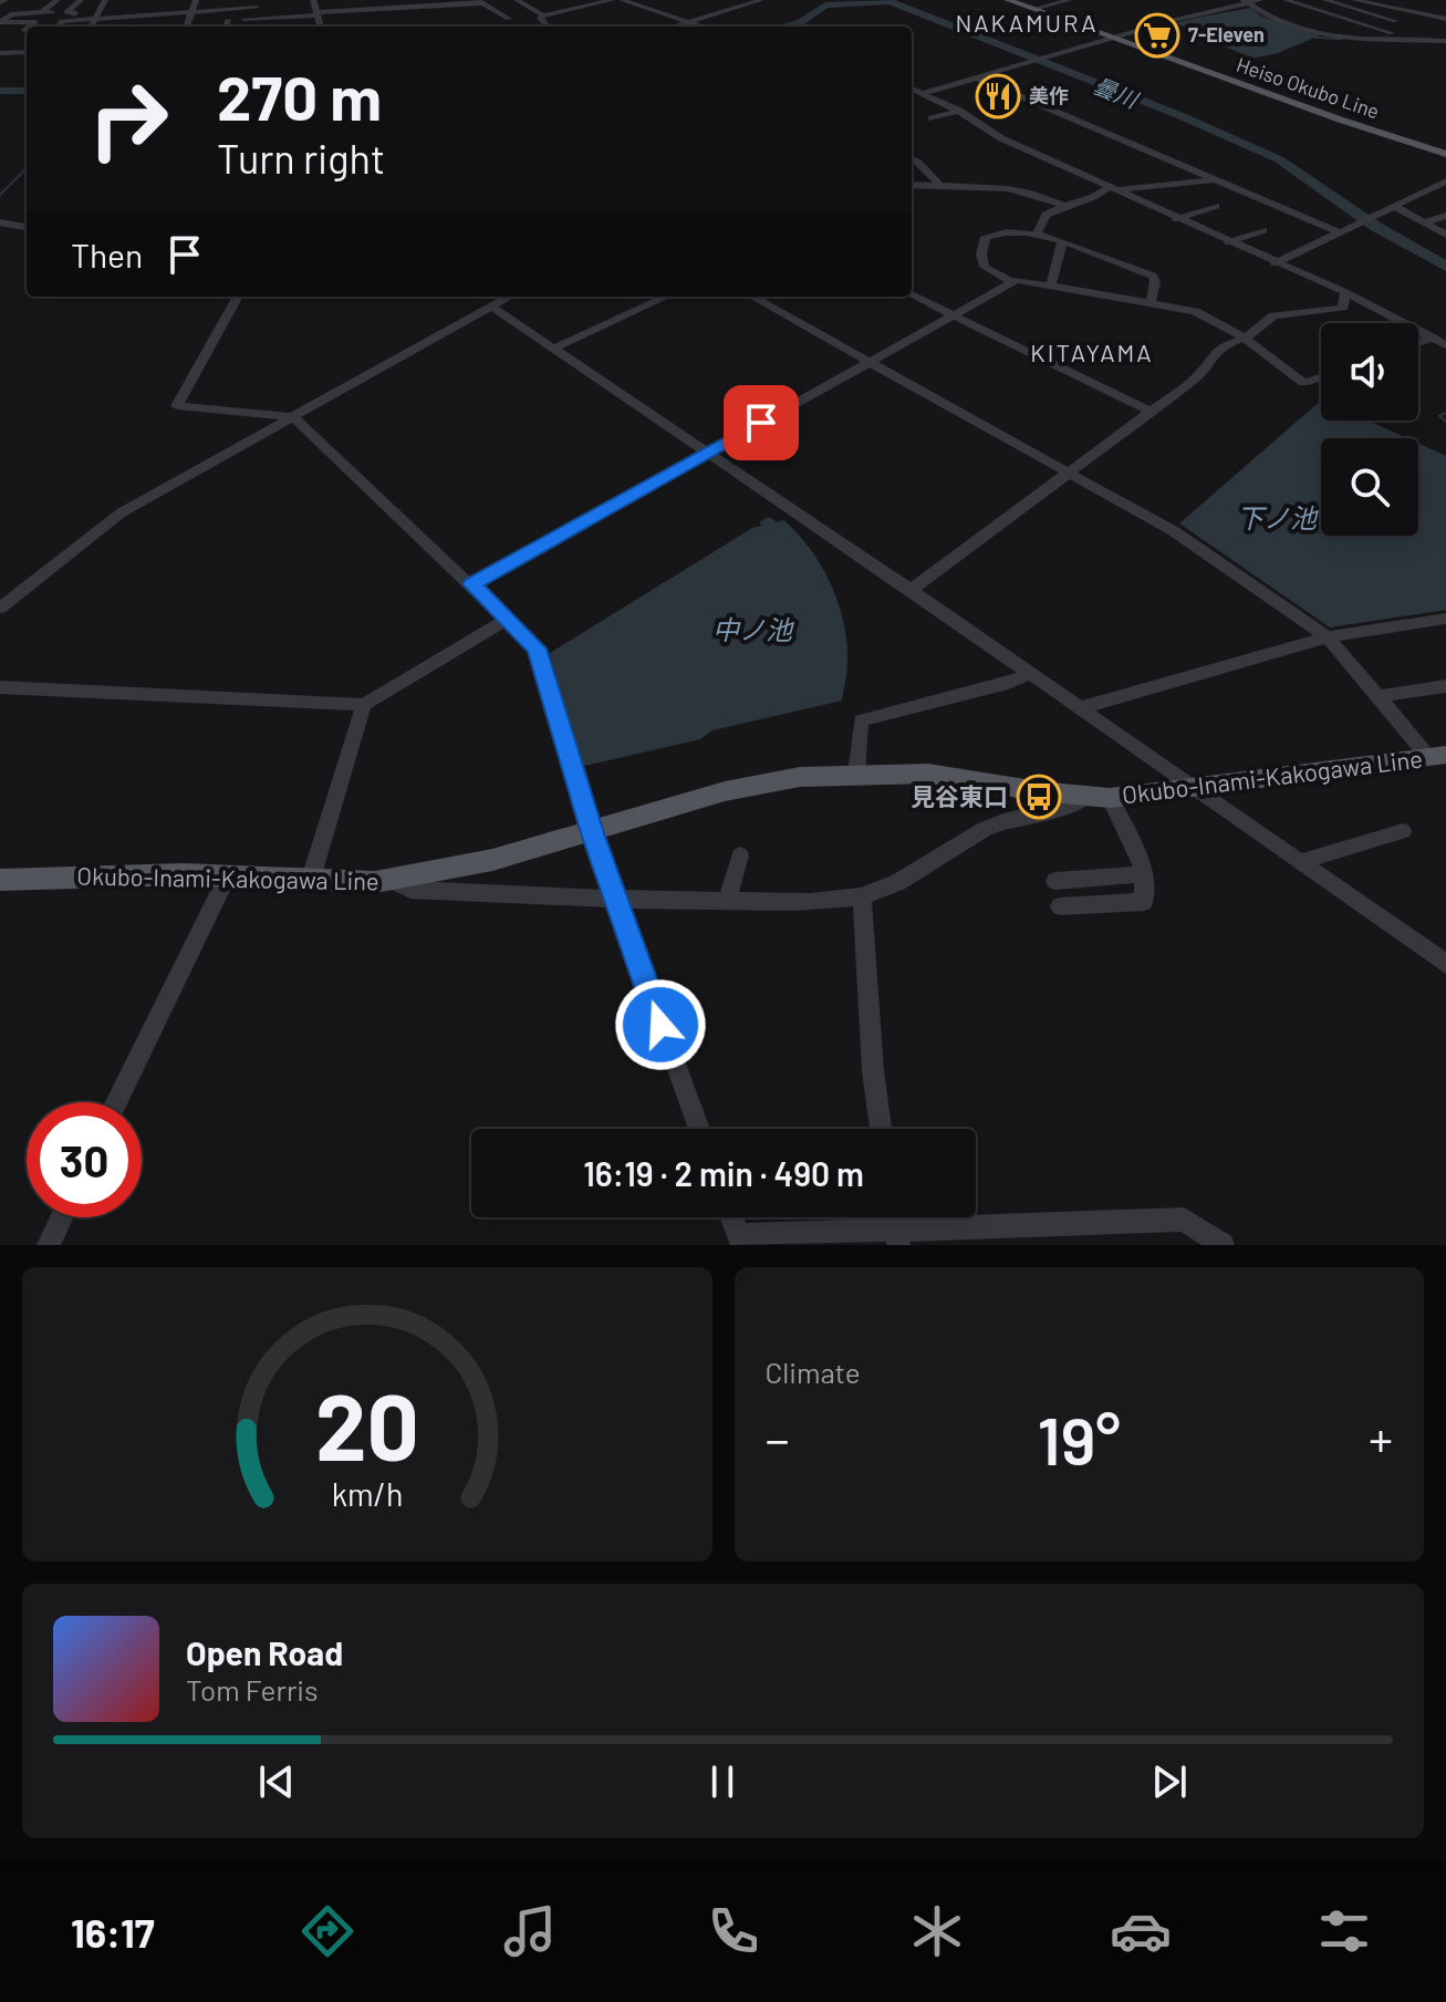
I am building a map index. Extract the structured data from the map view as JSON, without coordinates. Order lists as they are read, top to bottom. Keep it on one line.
{"streets":{"main road":["Heiso Okubo Line","Okubo-Inami-Kakogawa Line"]},"districts":["NAKAMURA","KITAYAMA"],"water":["曇川","下ノ池","中ノ池"],"places":{"supermarket":["7-Eleven"],"restaurant":["美作"],"bus stop":["見谷東口"]},"page":{"turn":["270 m","Turn right"],"then":"Then","limit":"30","trip":"16:19 · 2 min · 490 m","tile":"Climate","heat":["−","19°","+"],"song":["Open Road","Tom Ferris"],"tabs":"16:17","gauge":["20","km/h"]}}
